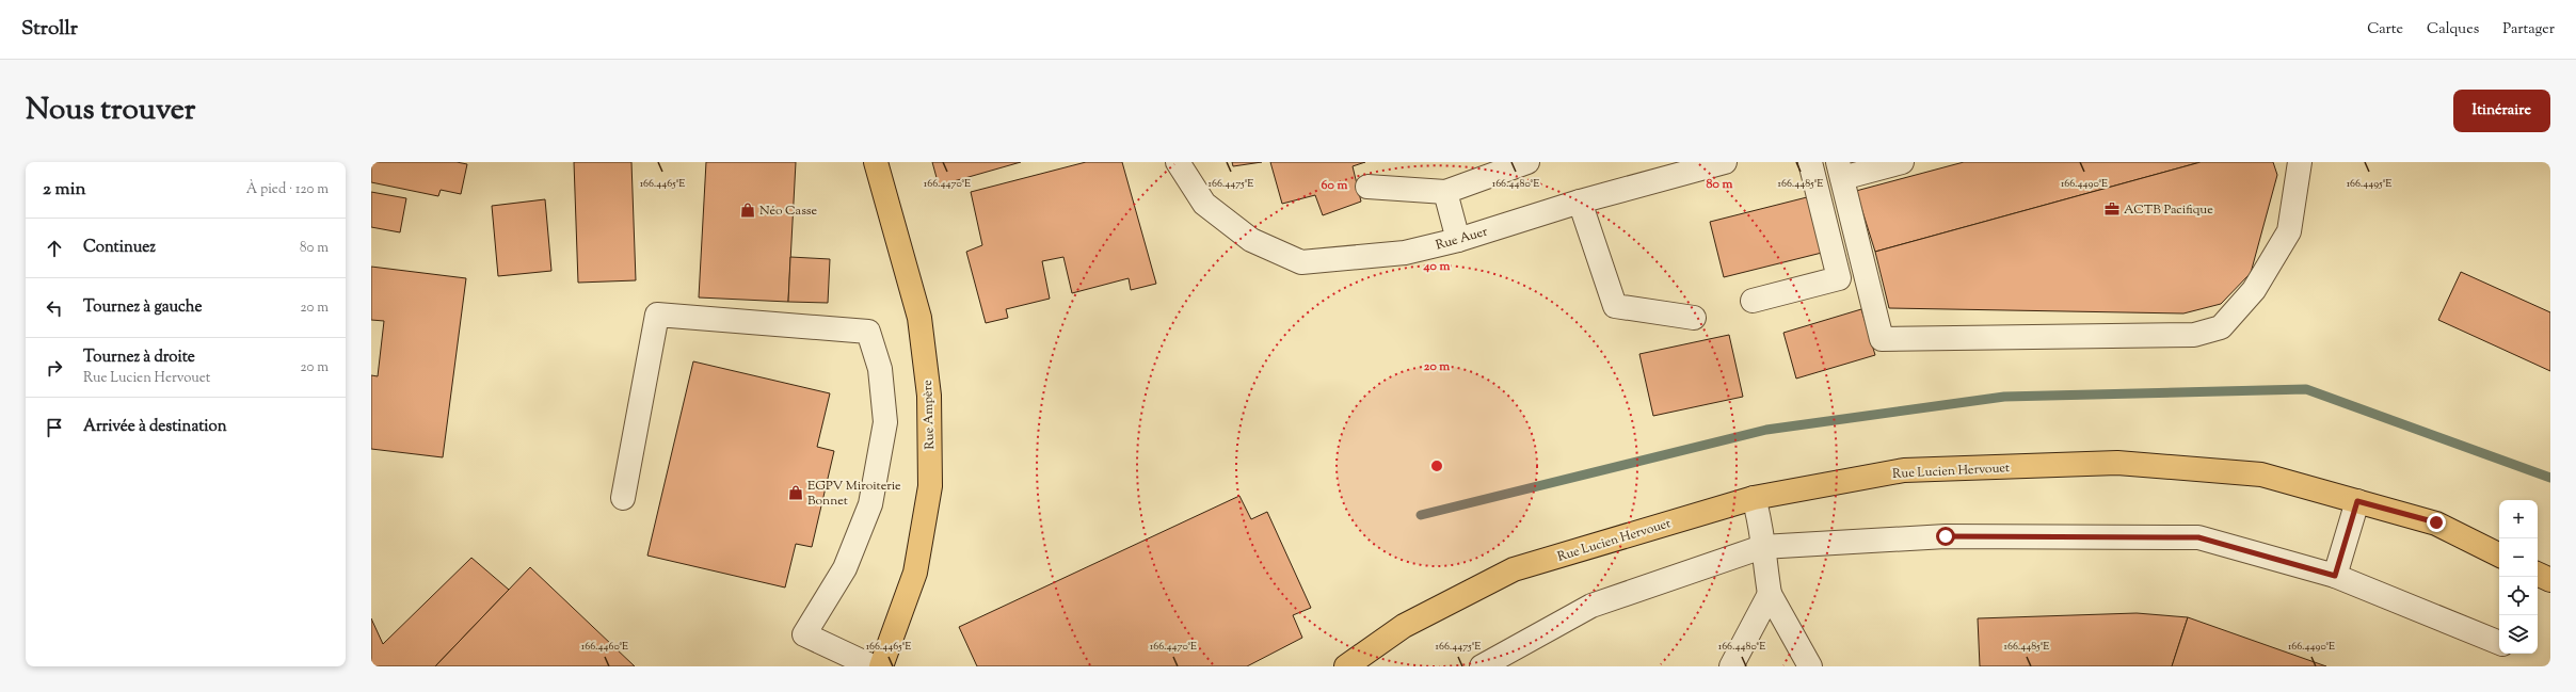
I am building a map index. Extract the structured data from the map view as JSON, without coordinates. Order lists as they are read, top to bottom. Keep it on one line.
{"streets":{"main road":["Rue Ampère","Rue Lucien Hervouet"],"street":["Rue Auer"]},"places":{"office":["ACTB Pacifique"],"shop":["Néo Casse","EGPV Miroiterie Bonnet"]},"page":{"header":"Strollr","nav":["Carte","Calques","Partager"],"title":"Nous trouver","buttons":"Itinéraire","heading":["2 min","À pied · 120 m"],"list":[["Continuez","80 m"],["Tournez à gauche","20 m"],["Tournez à droite","Rue Lucien Hervouet","20 m"],"Arrivée à destination"],"map_buttons":["+","−"]},"coordinates":["166.4470°E","166.4475°E","166.4480°E","166.4485°E","166.4490°E","166.4495°E","166.4465°E","166.4460°E"],"rings":["80 m","60 m","40 m","20 m"]}
